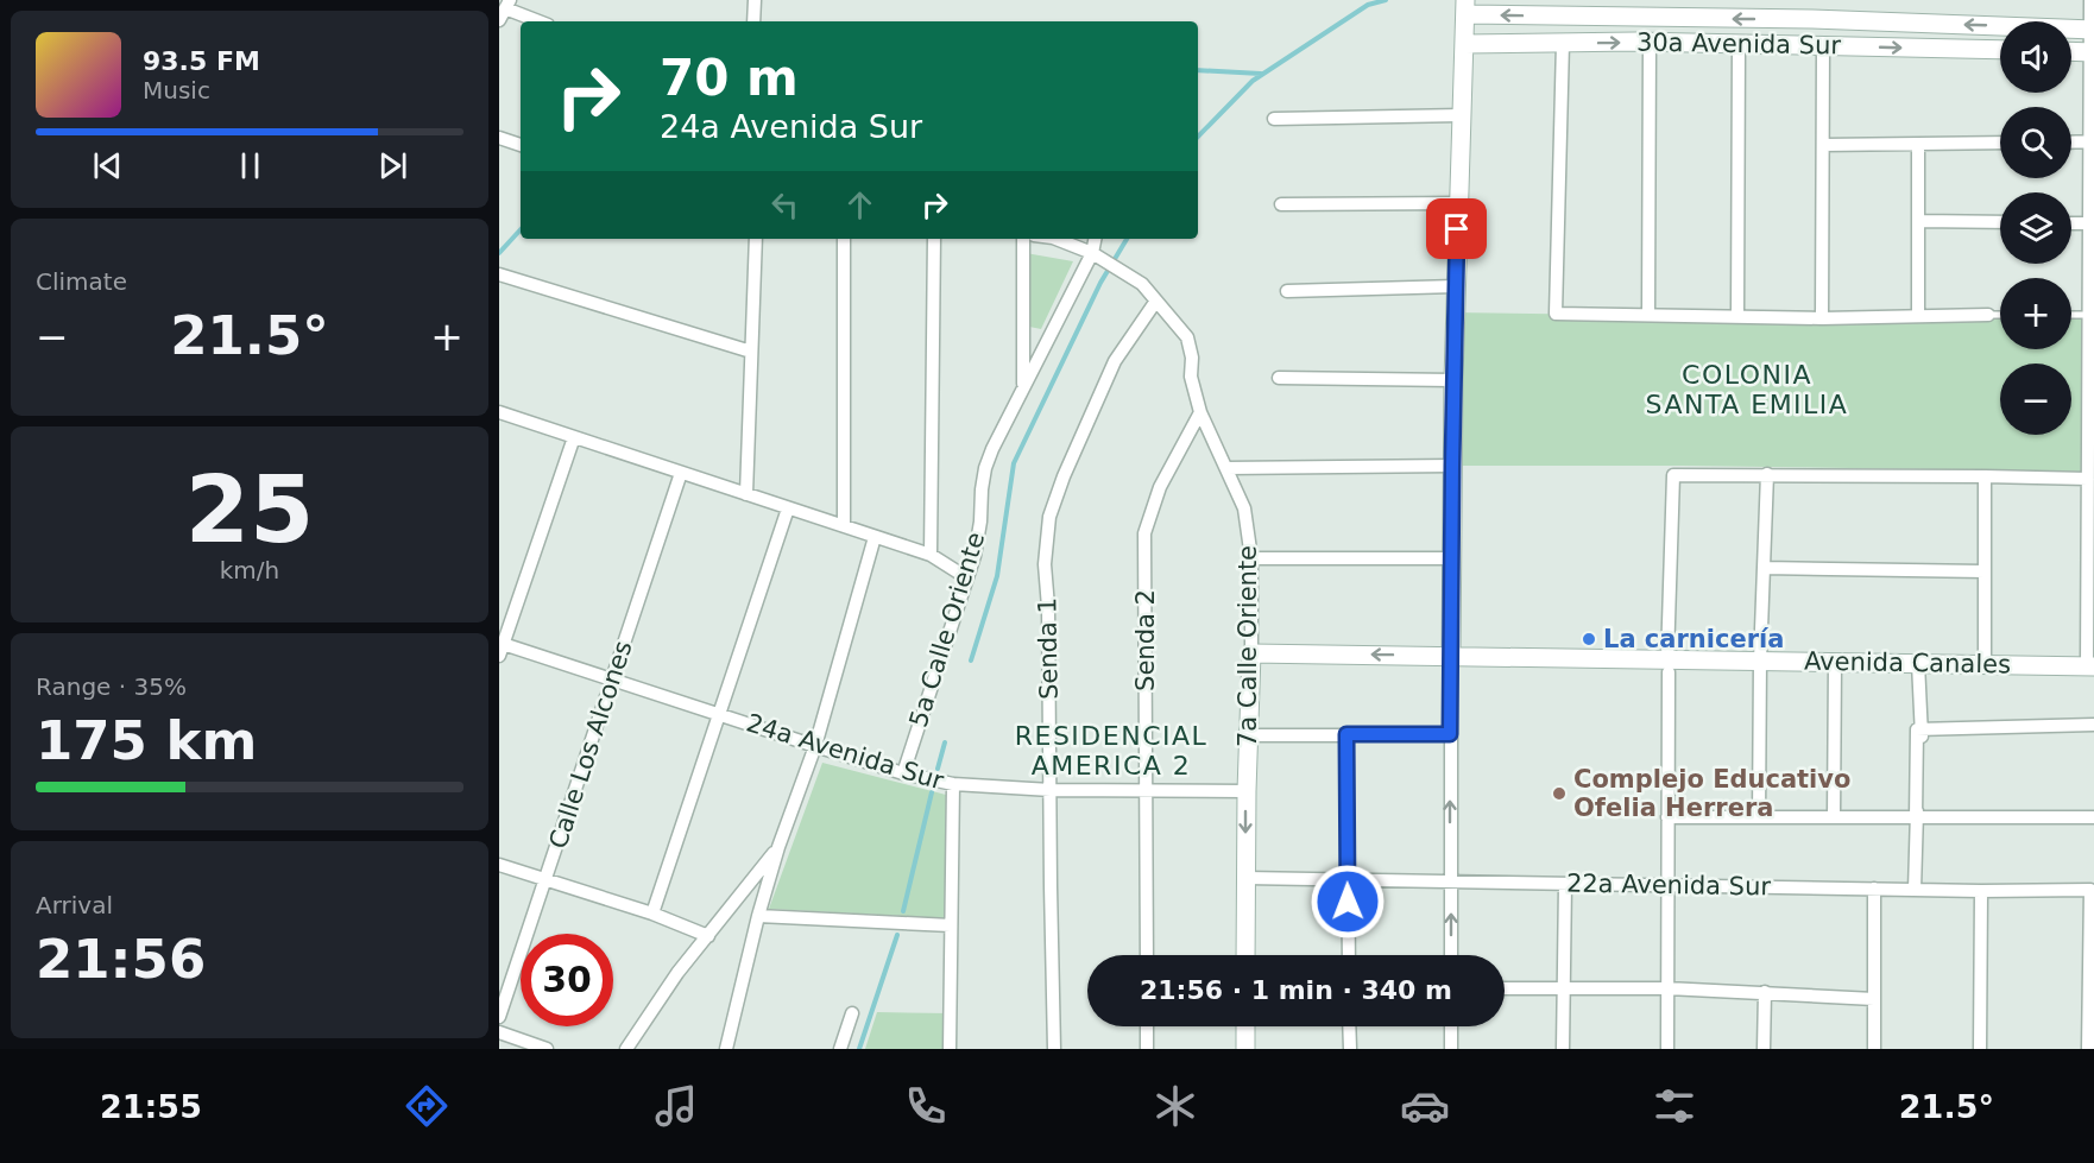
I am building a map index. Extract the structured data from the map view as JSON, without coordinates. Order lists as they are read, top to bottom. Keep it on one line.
{"streets":{"street":["30a Avenida Sur","5a Calle Oriente","Senda 2","7a Calle Oriente","Senda 1","Avenida Canales","Calle Los Alcones","24a Avenida Sur","22a Avenida Sur"]},"crossings":[["5a Calle Oriente","7a Calle Oriente"],["5a Calle Oriente","24a Avenida Sur"],["Senda 2","7a Calle Oriente"],["Senda 2","24a Avenida Sur"],["7a Calle Oriente","Senda 1"],["7a Calle Oriente","Avenida Canales"],["7a Calle Oriente","24a Avenida Sur"],["7a Calle Oriente","22a Avenida Sur"],["Senda 1","24a Avenida Sur"],["Calle Los Alcones","24a Avenida Sur"]],"districts":["COLONIA SANTA EMILIA","RESIDENCIAL AMERICA 2"],"places":["La carnicería","Complejo Educativo Ofelia Herrera"],"page":{"map_buttons":["+","−"],"turn":["70 m","24a Avenida Sur"],"song":["93.5 FM","Music"],"tile":["Climate",["25","km/h"],["Range · 35%","175 km"],["Arrival","21:56"]],"heat":["−","21.5°","+"],"limit":"30","trip":"21:56 · 1 min · 340 m","tabs":["21:55","21.5°"]}}
